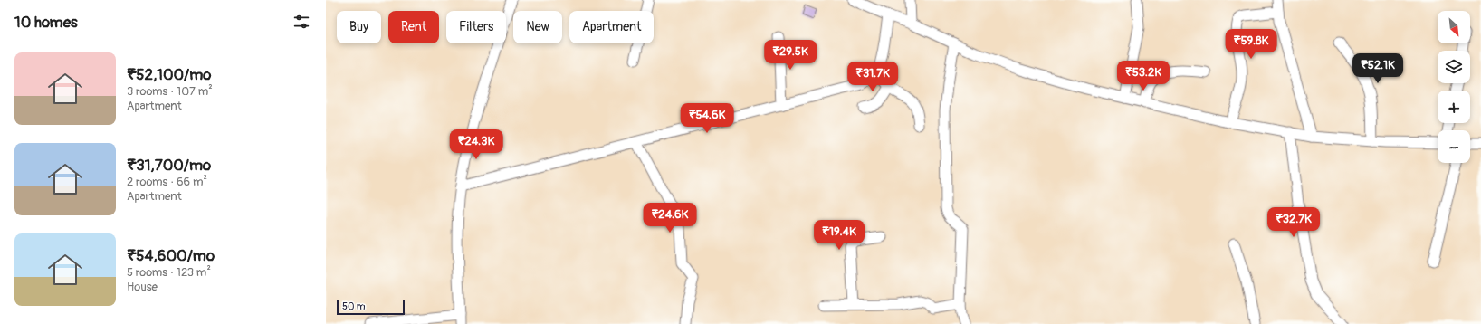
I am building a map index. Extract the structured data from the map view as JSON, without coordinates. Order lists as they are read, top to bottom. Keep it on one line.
{"scale_bar":"50 m","north":"bottom right","page":{"heading":"10 homes","map_buttons":["+","−"],"chip":["Buy","Rent","Filters","New","Apartment"],"price":["₹59.8K","₹29.5K","₹52.1K","₹53.2K","₹31.7K","₹54.6K","₹24.3K","₹24.6K","₹32.7K","₹19.4K"],"list":[{"name":"₹52,100/mo","note":"3 rooms · 107 m² · Apartment"},{"name":"₹31,700/mo","note":"2 rooms · 66 m² · Apartment"},{"name":"₹54,600/mo","note":"5 rooms · 123 m² · House"}],"scale":"50 m"}}
